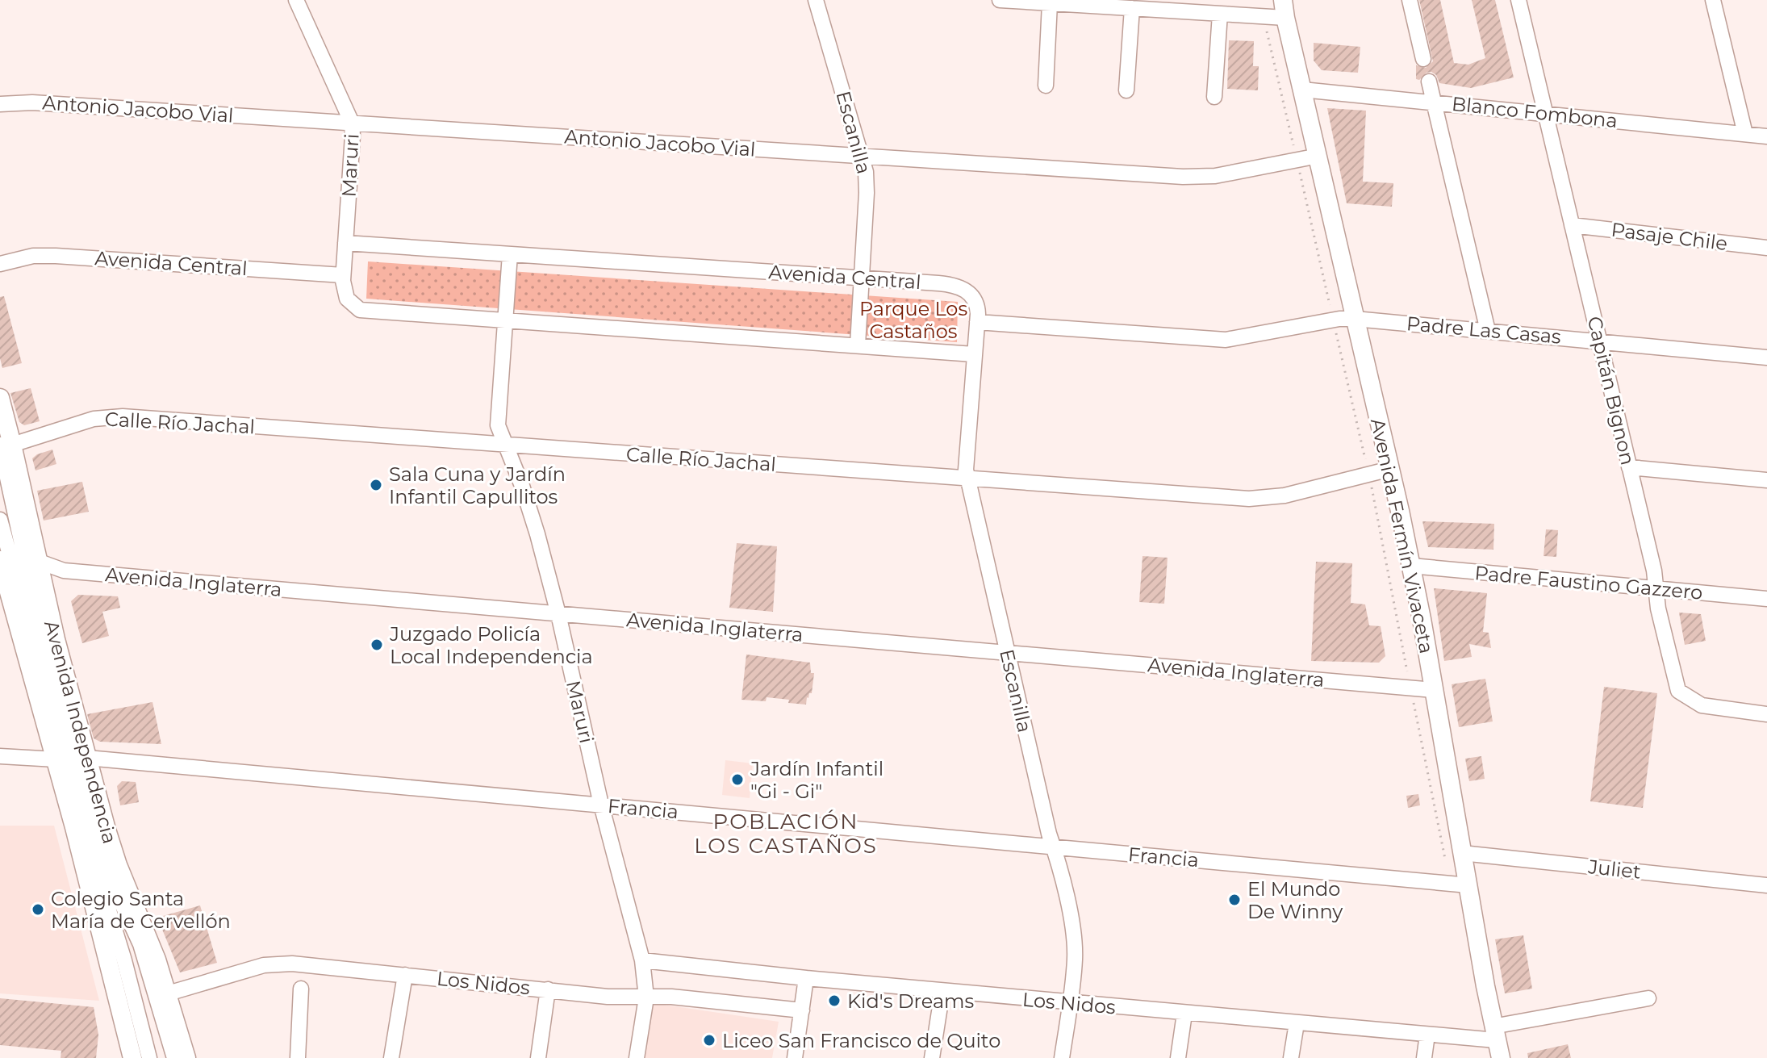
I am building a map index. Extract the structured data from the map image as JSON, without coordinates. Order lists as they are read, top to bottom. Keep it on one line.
{"streets":{"main road":["Avenida Fermín Vivaceta","Avenida Independencia"],"street":["Antonio Jacobo Vial","Blanco Fombona","Escanilla","Maruri","Pasaje Chile","Avenida Central","Padre Las Casas","Capitán Bignon","Calle Río Jachal","Avenida Inglaterra","Padre Faustino Gazzero","Francia","Juliet","Los Nidos"]},"crossings":[["Antonio Jacobo Vial","Escanilla"],["Antonio Jacobo Vial","Maruri"],["Antonio Jacobo Vial","Avenida Fermín Vivaceta"],["Blanco Fombona","Capitán Bignon"],["Blanco Fombona","Avenida Fermín Vivaceta"],["Escanilla","Avenida Central"],["Escanilla","Calle Río Jachal"],["Escanilla","Avenida Inglaterra"],["Escanilla","Francia"],["Escanilla","Los Nidos"],["Maruri","Avenida Central"],["Maruri","Calle Río Jachal"],["Maruri","Avenida Inglaterra"],["Maruri","Francia"],["Maruri","Los Nidos"],["Pasaje Chile","Capitán Bignon"],["Padre Las Casas","Capitán Bignon"],["Padre Las Casas","Avenida Fermín Vivaceta"],["Capitán Bignon","Padre Faustino Gazzero"],["Calle Río Jachal","Avenida Fermín Vivaceta"],["Calle Río Jachal","Avenida Independencia"],["Avenida Fermín Vivaceta","Avenida Inglaterra"],["Avenida Fermín Vivaceta","Padre Faustino Gazzero"],["Avenida Fermín Vivaceta","Francia"],["Avenida Fermín Vivaceta","Juliet"],["Avenida Fermín Vivaceta","Los Nidos"],["Avenida Inglaterra","Avenida Independencia"],["Avenida Independencia","Francia"],["Avenida Independencia","Los Nidos"]],"districts":["POBLACIÓN LOS CASTAÑOS"],"parks":["Parque Los Castaños"],"places":["Sala Cuna y Jardín Infantil Capullitos","Juzgado Policía Local Independencia","Jardín Infantil \"Gi - Gi\"","El Mundo De Winny","Colegio Santa María de Cervellón","Kid's Dreams","Liceo San Francisco de Quito"]}
